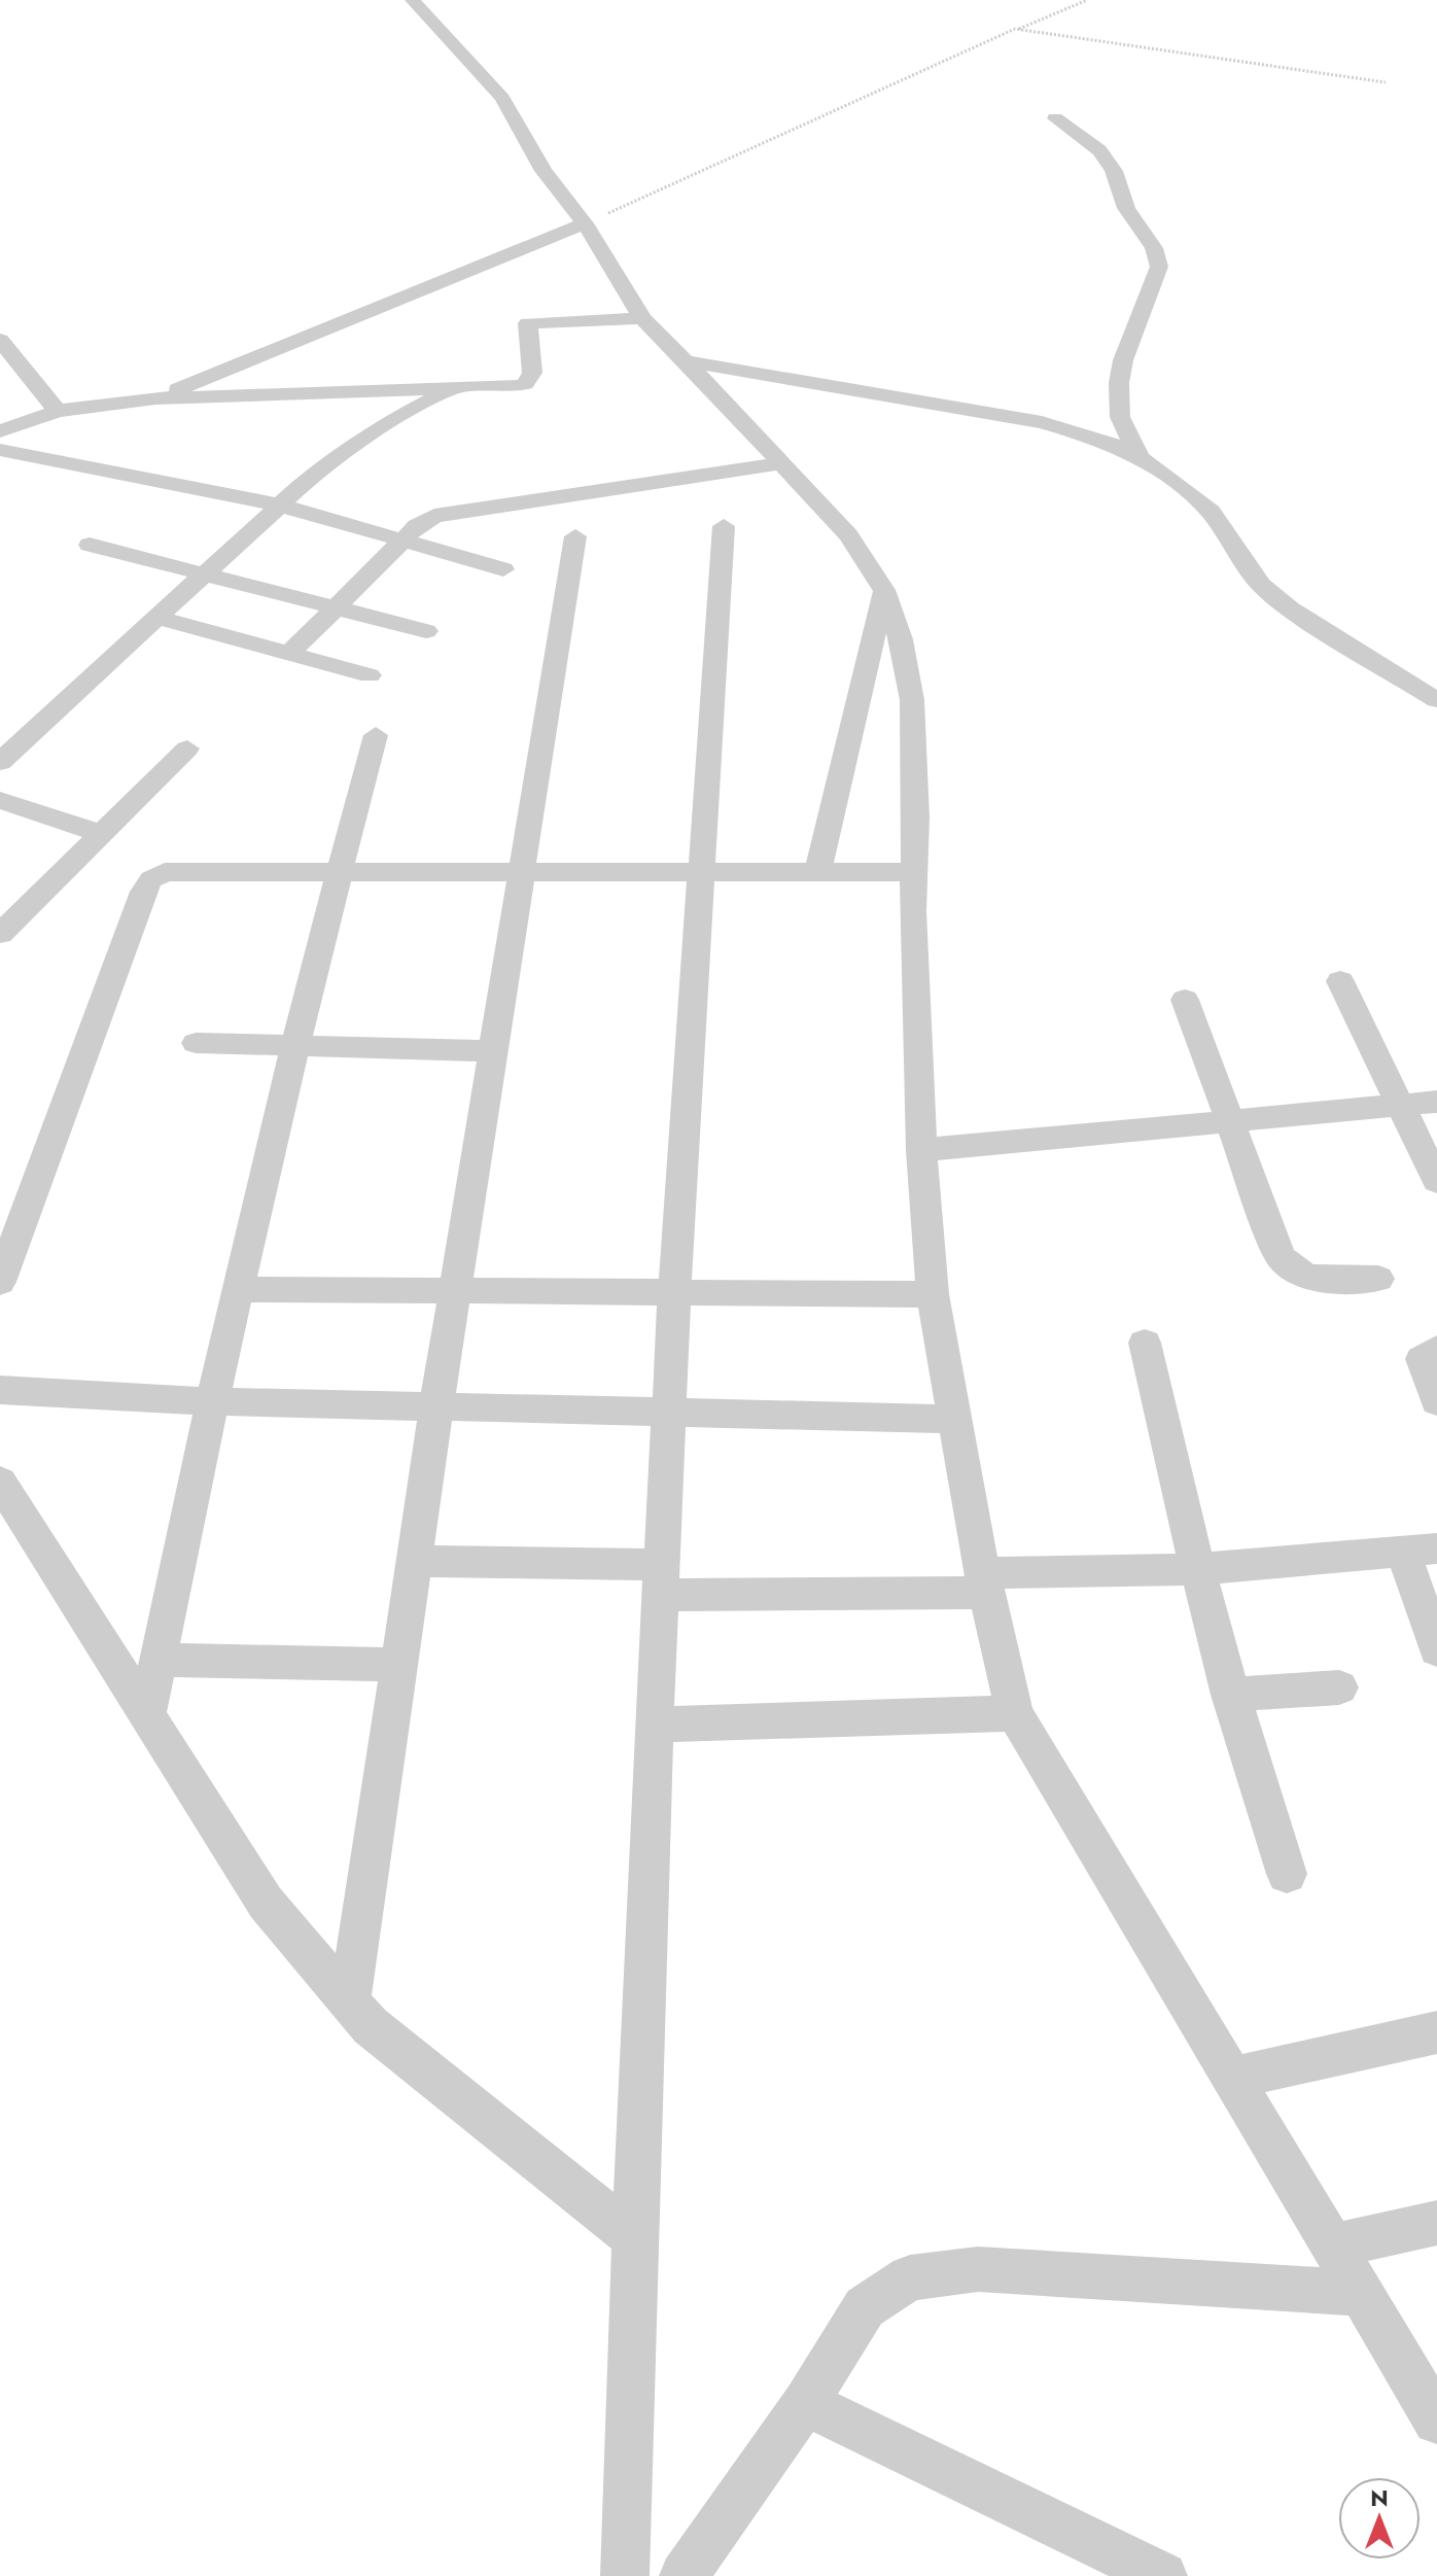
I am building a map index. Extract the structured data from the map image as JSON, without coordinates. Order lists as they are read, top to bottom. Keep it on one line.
{"north":"top"}
